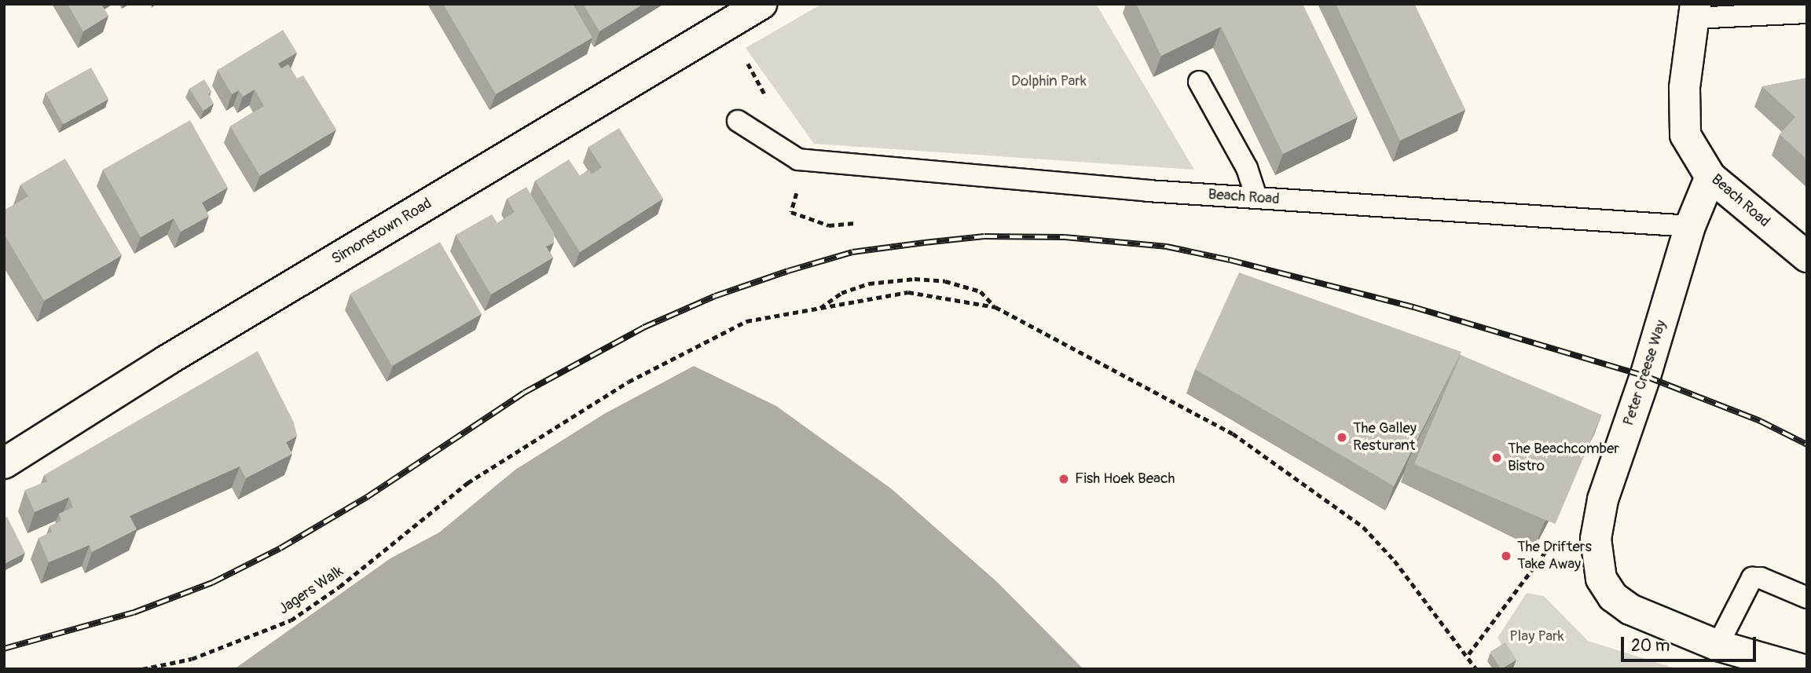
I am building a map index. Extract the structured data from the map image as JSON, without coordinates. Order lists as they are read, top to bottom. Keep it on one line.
{"streets":{"street":["Beach Road","Simonstown Road","Peter Creese Way"],"path":["Jagers Walk"]},"crossings":[["Beach Road","Peter Creese Way"]],"parks":["Dolphin Park","Play Park"],"places":["The Galley Resturant","The Beachcomber Bistro","Fish Hoek Beach","The Drifters Take Away"],"scale_bar":"20 m"}
